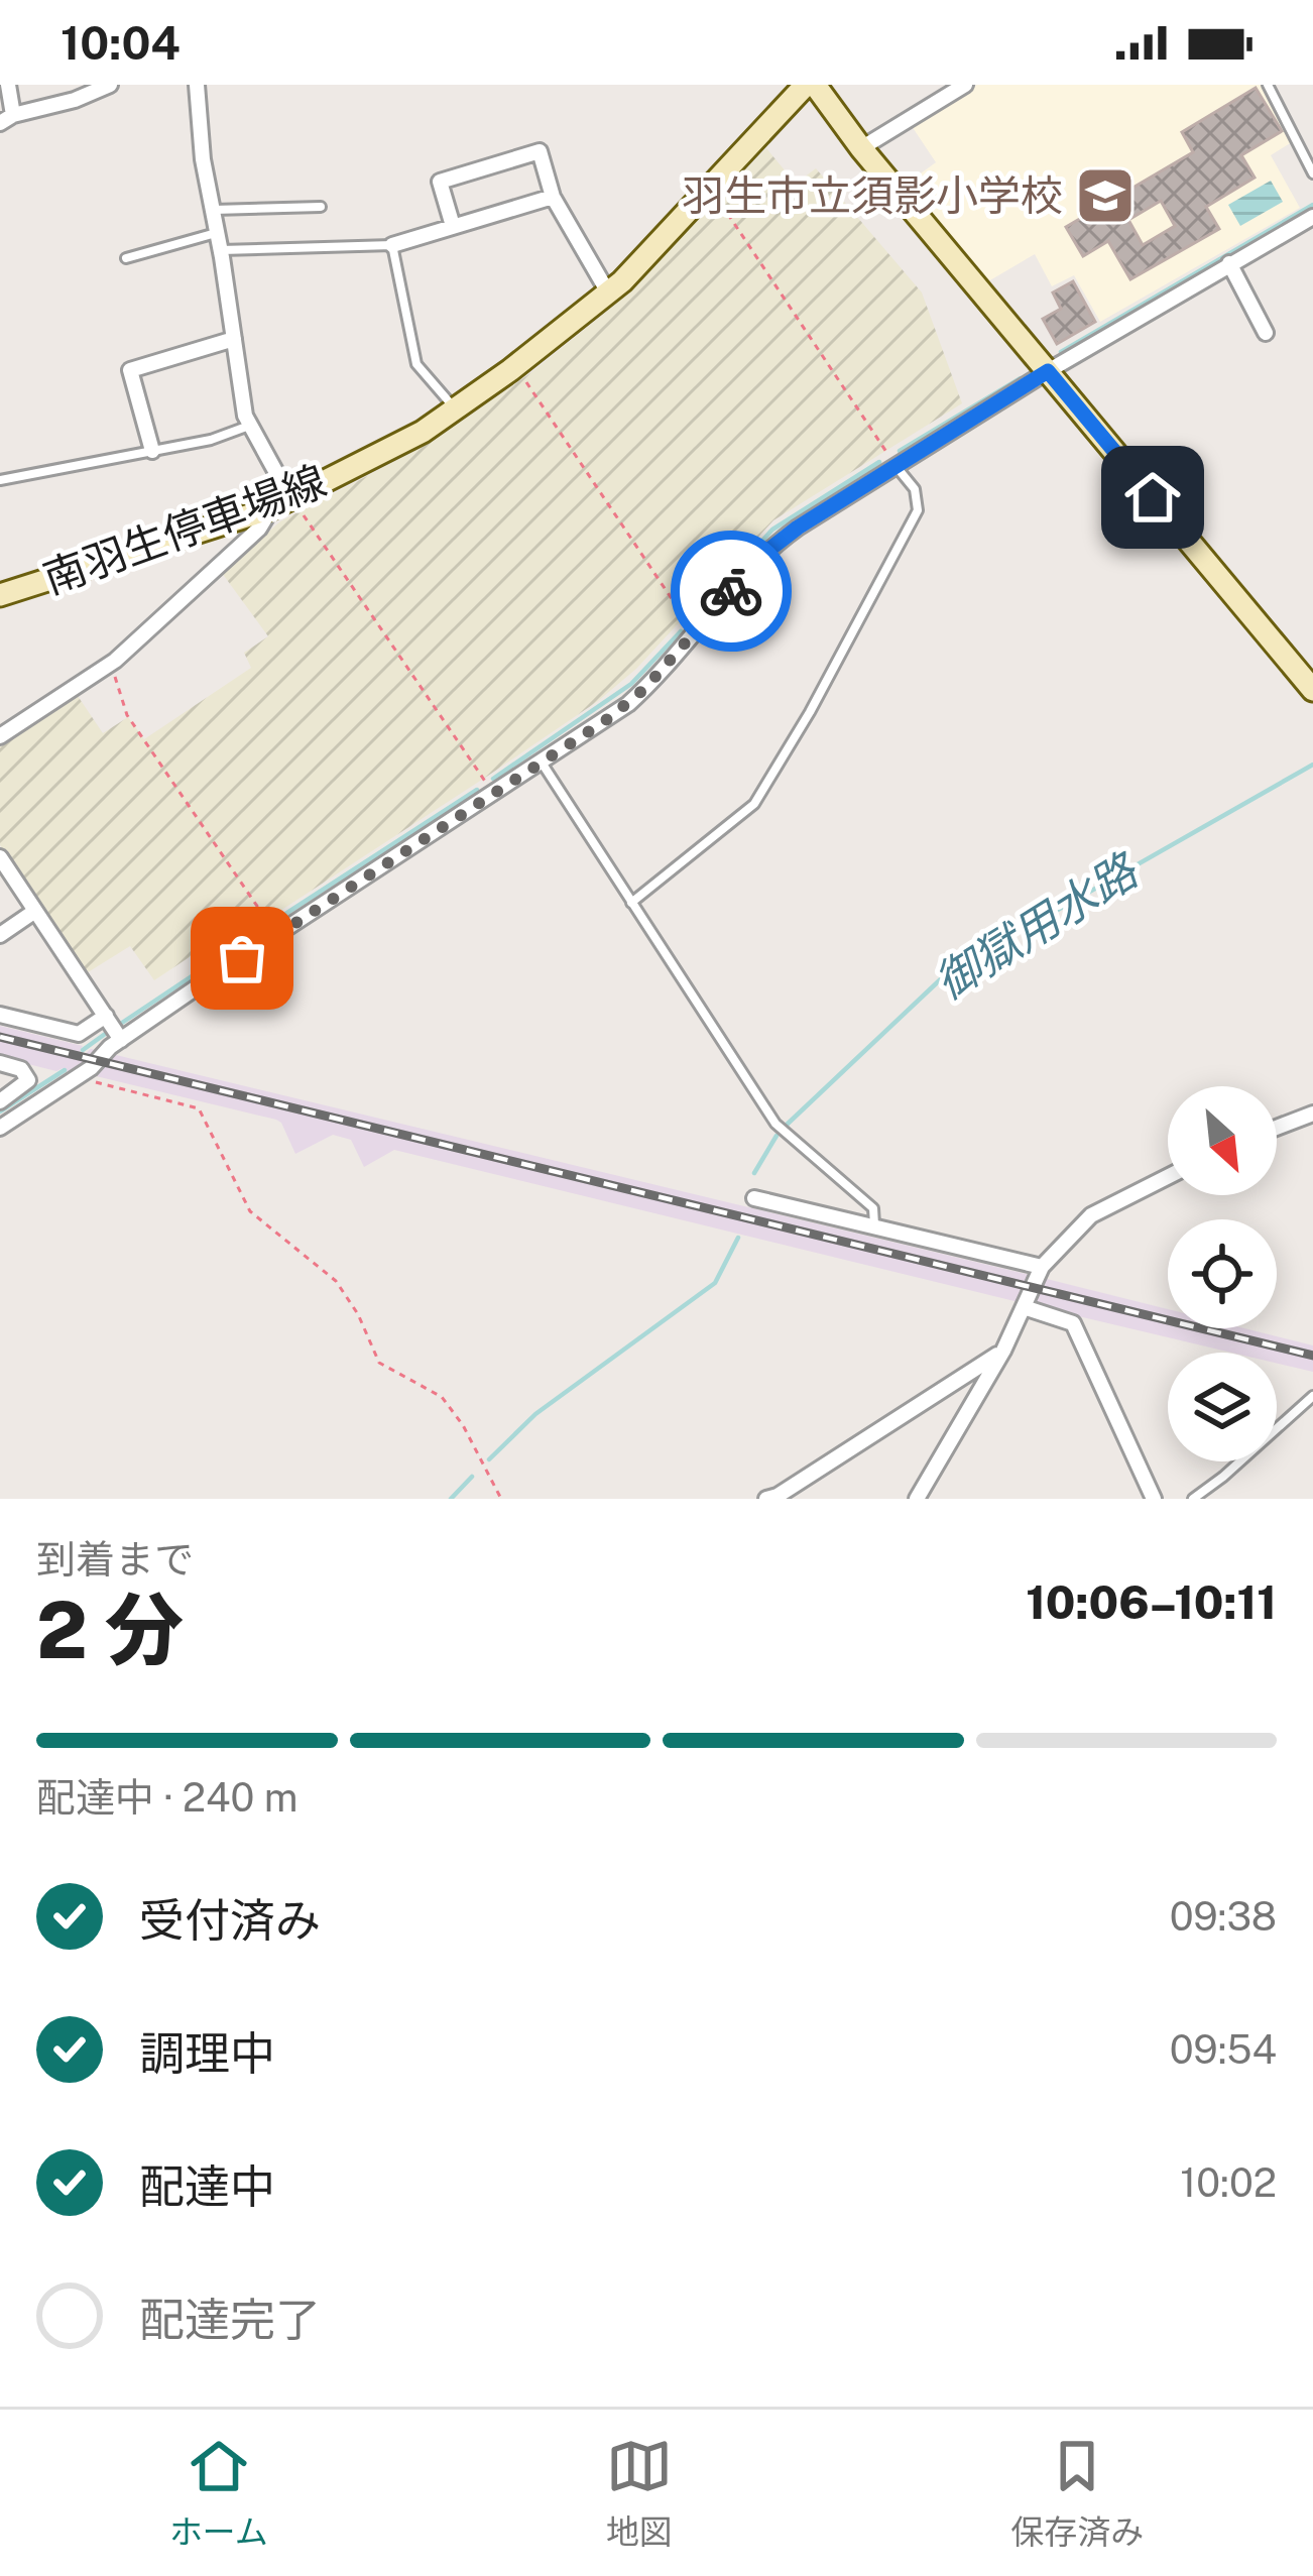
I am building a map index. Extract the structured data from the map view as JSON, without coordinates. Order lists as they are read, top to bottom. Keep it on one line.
{"streets":{"main road":["南羽生停車場線"]},"water":["御獄用水路"],"places":{"school or university":["羽生市立須影小学校"]},"north":"bottom right","page":{"status":"10:04","heading":["2 分","到着まで","10:06–10:11"],"bar":"配達中 · 240 m","list":[["受付済み","09:38"],["調理中","09:54"],["配達中","10:02"],"配達完了"],"tabs":["ホーム","地図","保存済み"]}}
